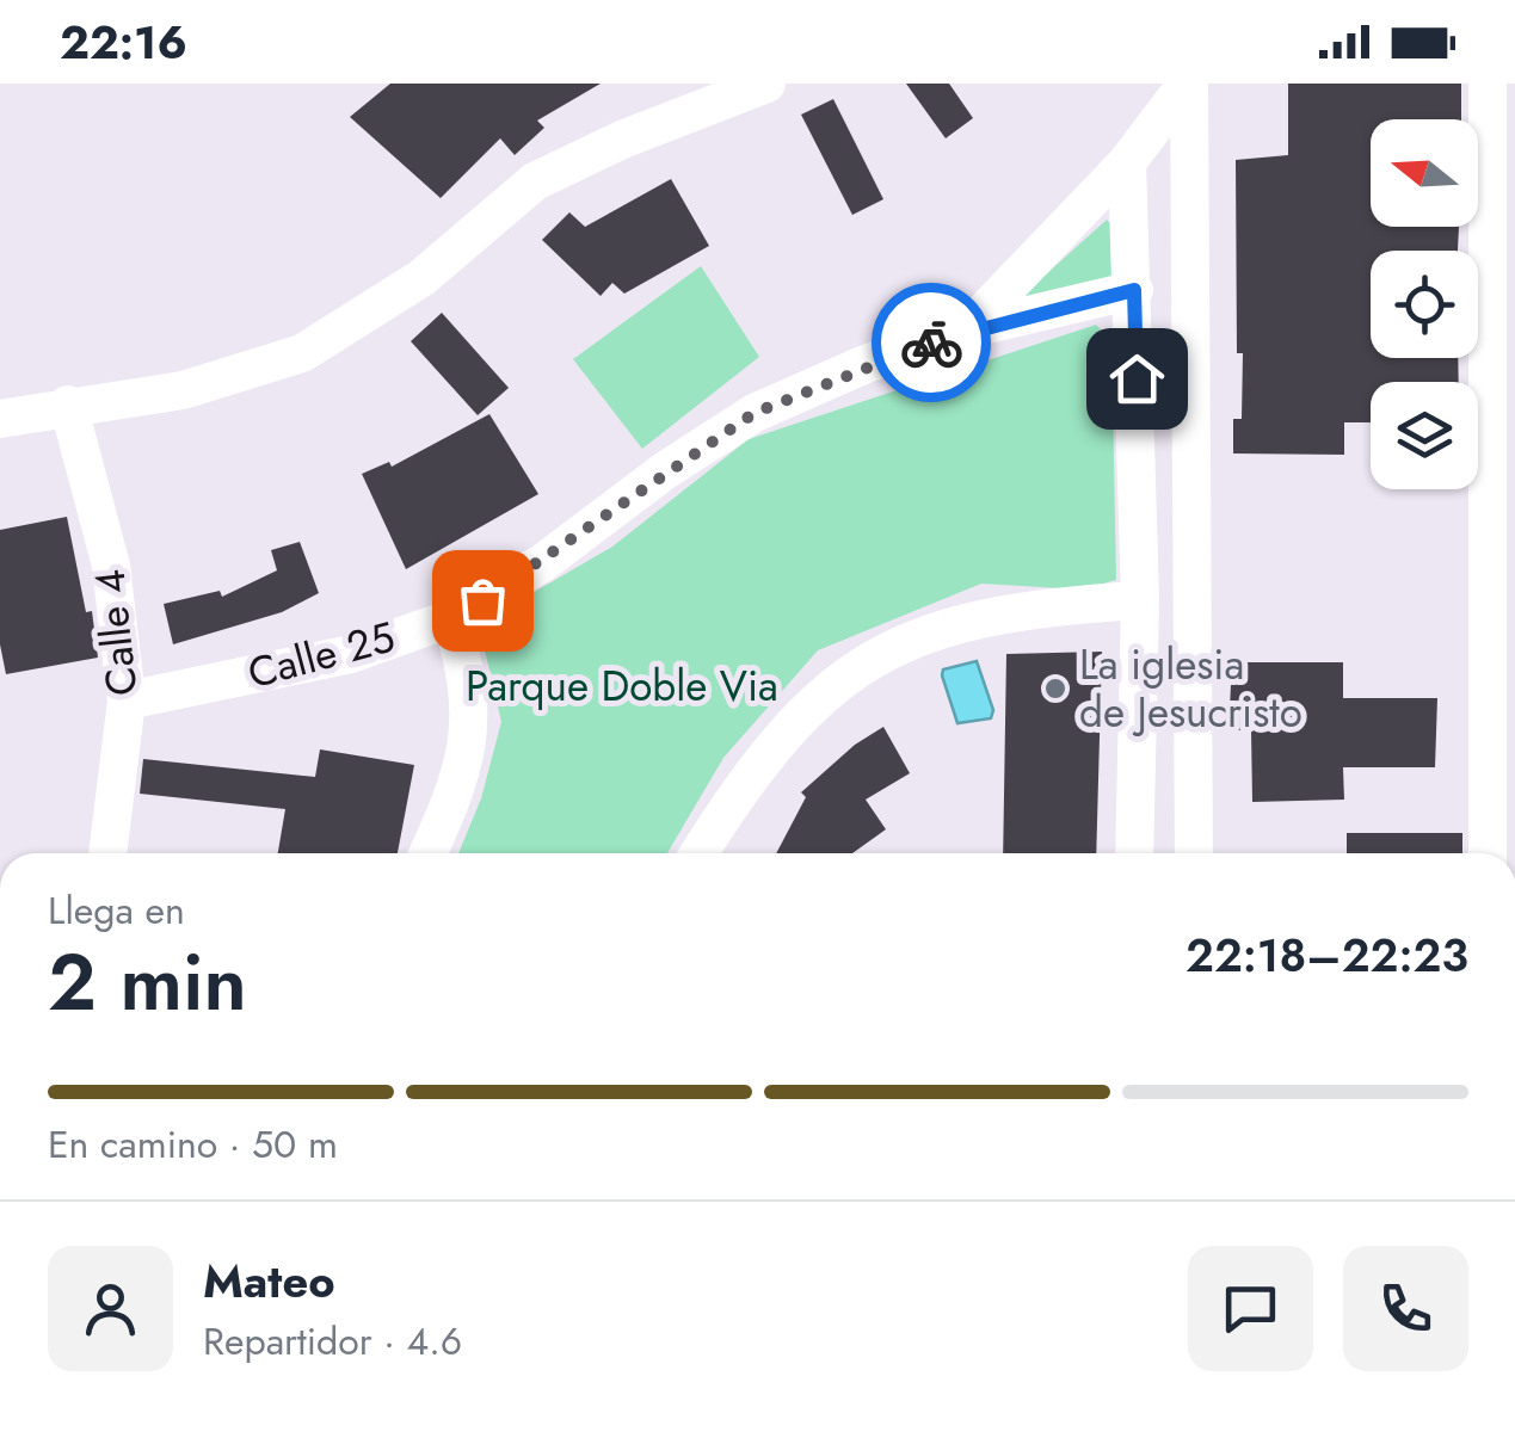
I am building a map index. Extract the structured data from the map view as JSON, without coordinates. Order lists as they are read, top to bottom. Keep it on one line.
{"streets":{"street":["Calle 4","Calle 25"]},"crossings":[["Calle 4","Calle 25"]],"parks":["Parque Doble Via"],"places":["La iglesia de Jesucristo"],"north":"left","page":{"status":"22:16","heading":["2 min","Llega en","22:18–22:23"],"panel":["Mateo","Repartidor · 4.6"],"bar":"En camino · 50 m"}}
